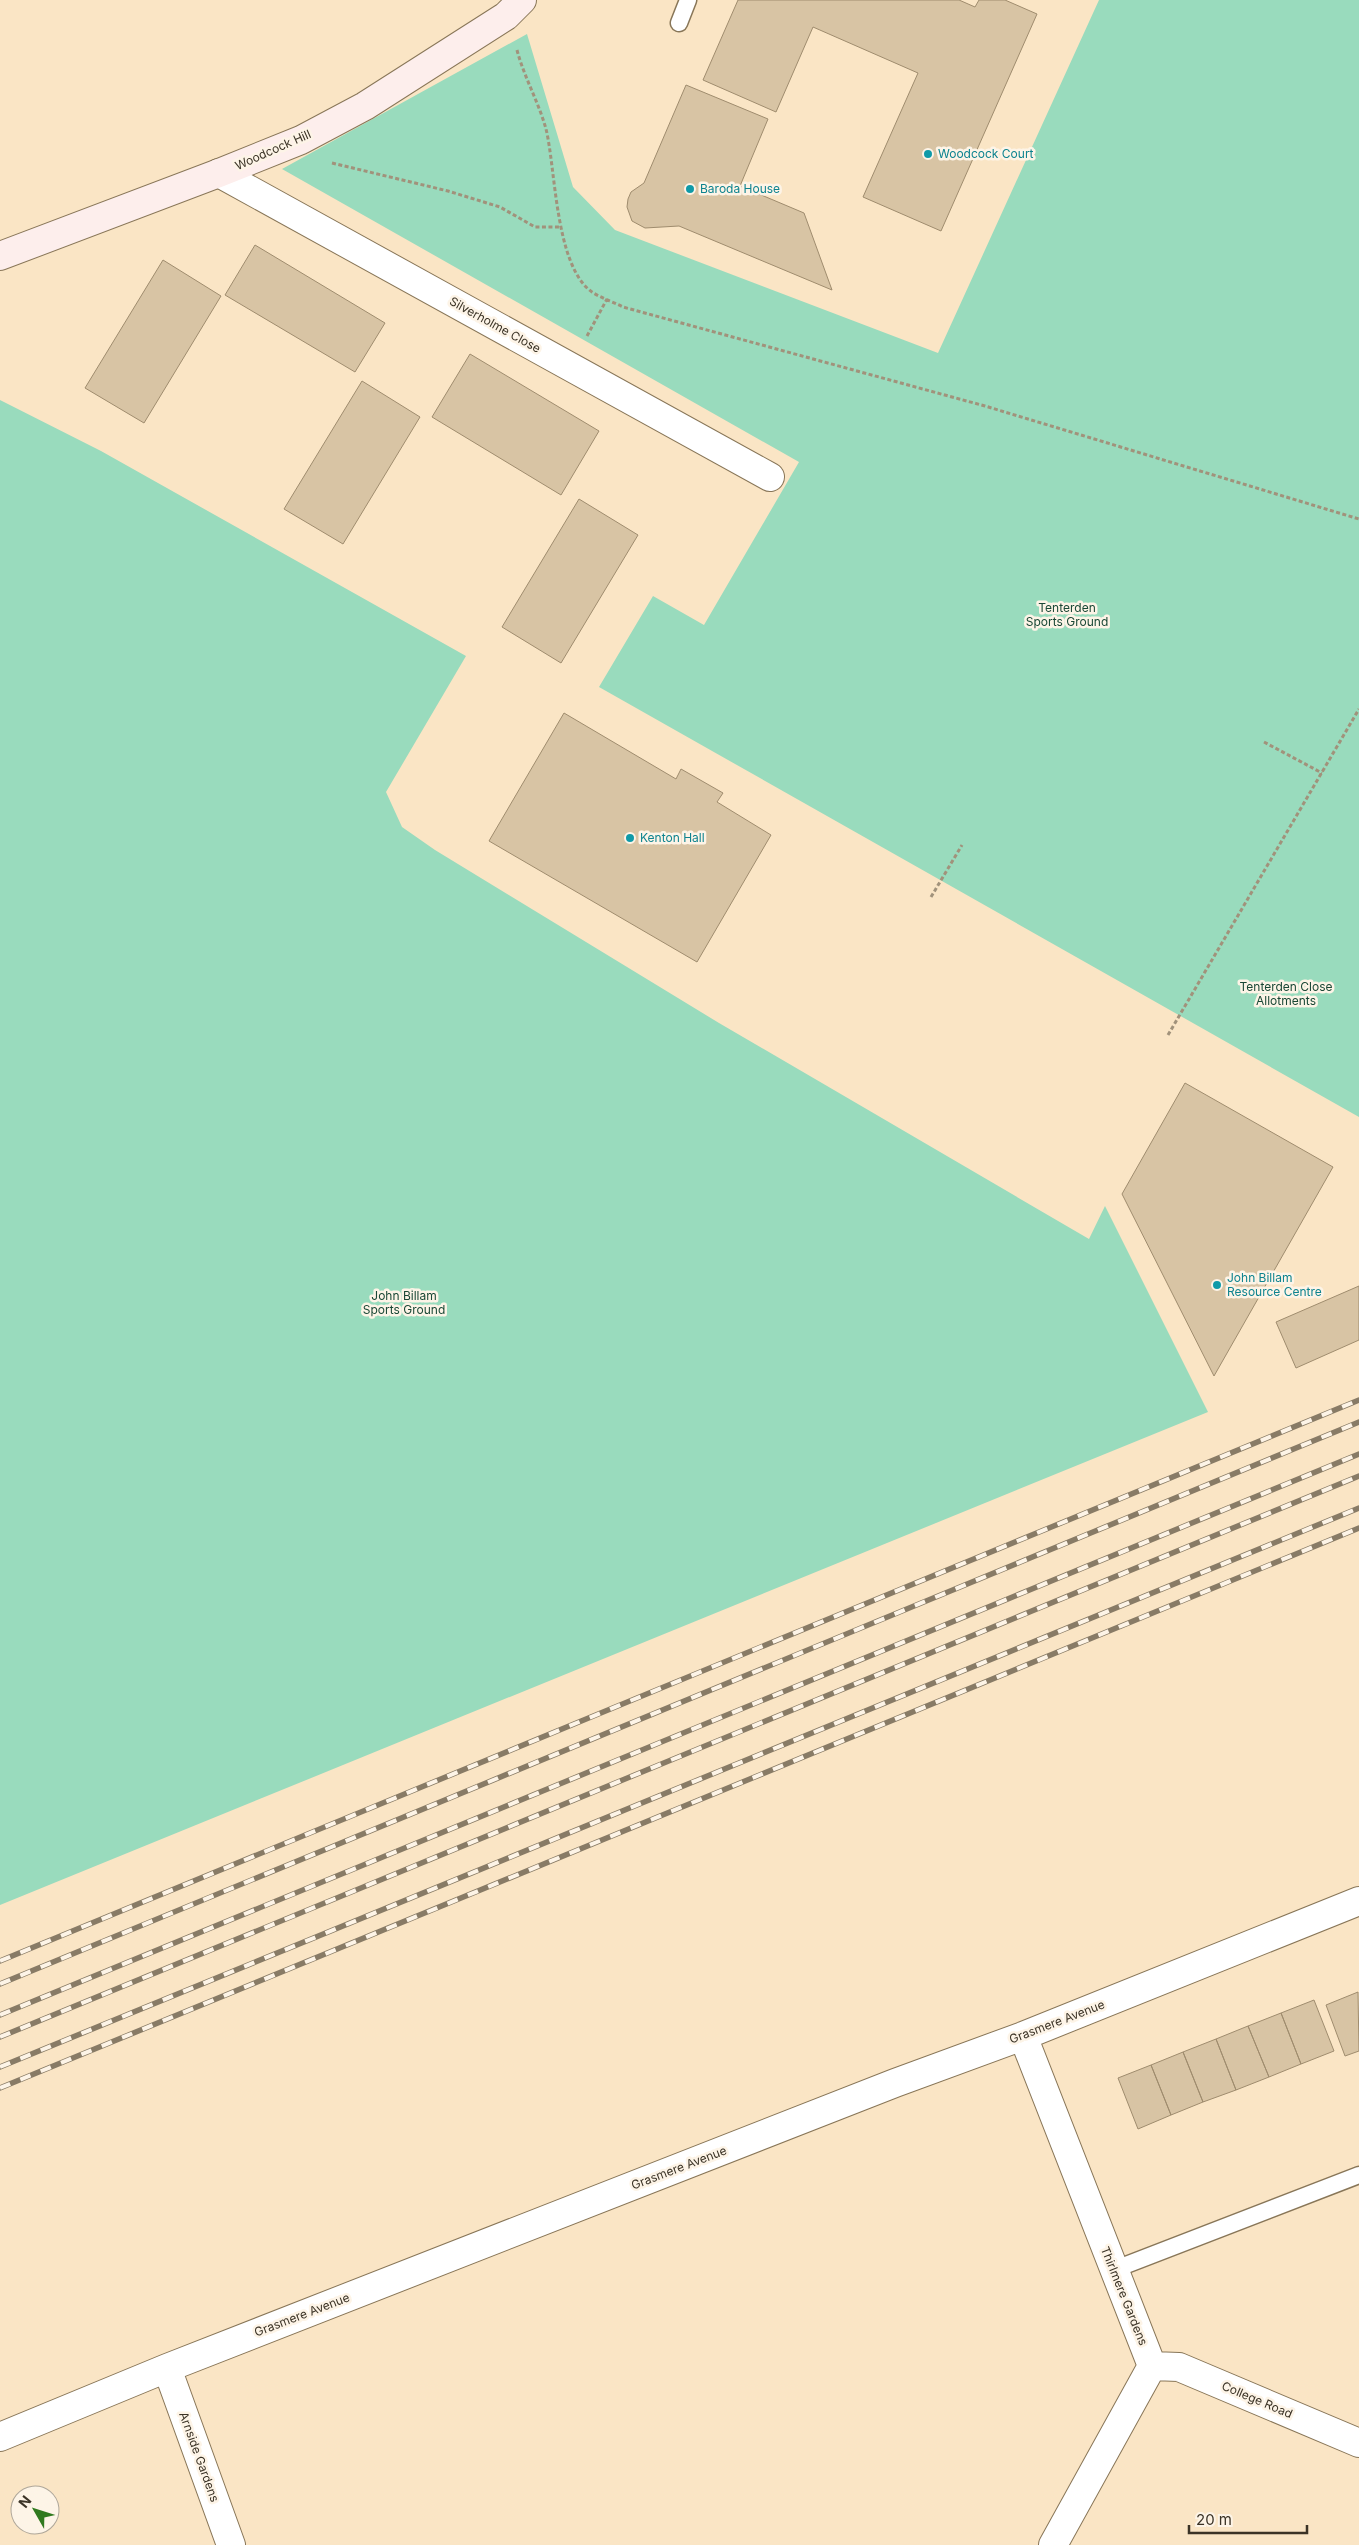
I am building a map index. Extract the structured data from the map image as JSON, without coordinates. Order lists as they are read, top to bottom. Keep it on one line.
{"streets":{"street":["Woodcock Hill","Silverholme Close","Grasmere Avenue","Thirlmere Gardens","College Road","Arnside Gardens"]},"crossings":[["Woodcock Hill","Silverholme Close"],["Grasmere Avenue","Thirlmere Gardens"],["Grasmere Avenue","Arnside Gardens"],["Thirlmere Gardens","College Road"]],"parks":["Tenterden Sports Ground","Tenterden Close Allotments","John Billam Sports Ground"],"places":["Woodcock Court","Baroda House","Kenton Hall","John Billam Resource Centre"],"scale_bar":"20 m","north":"top left"}
